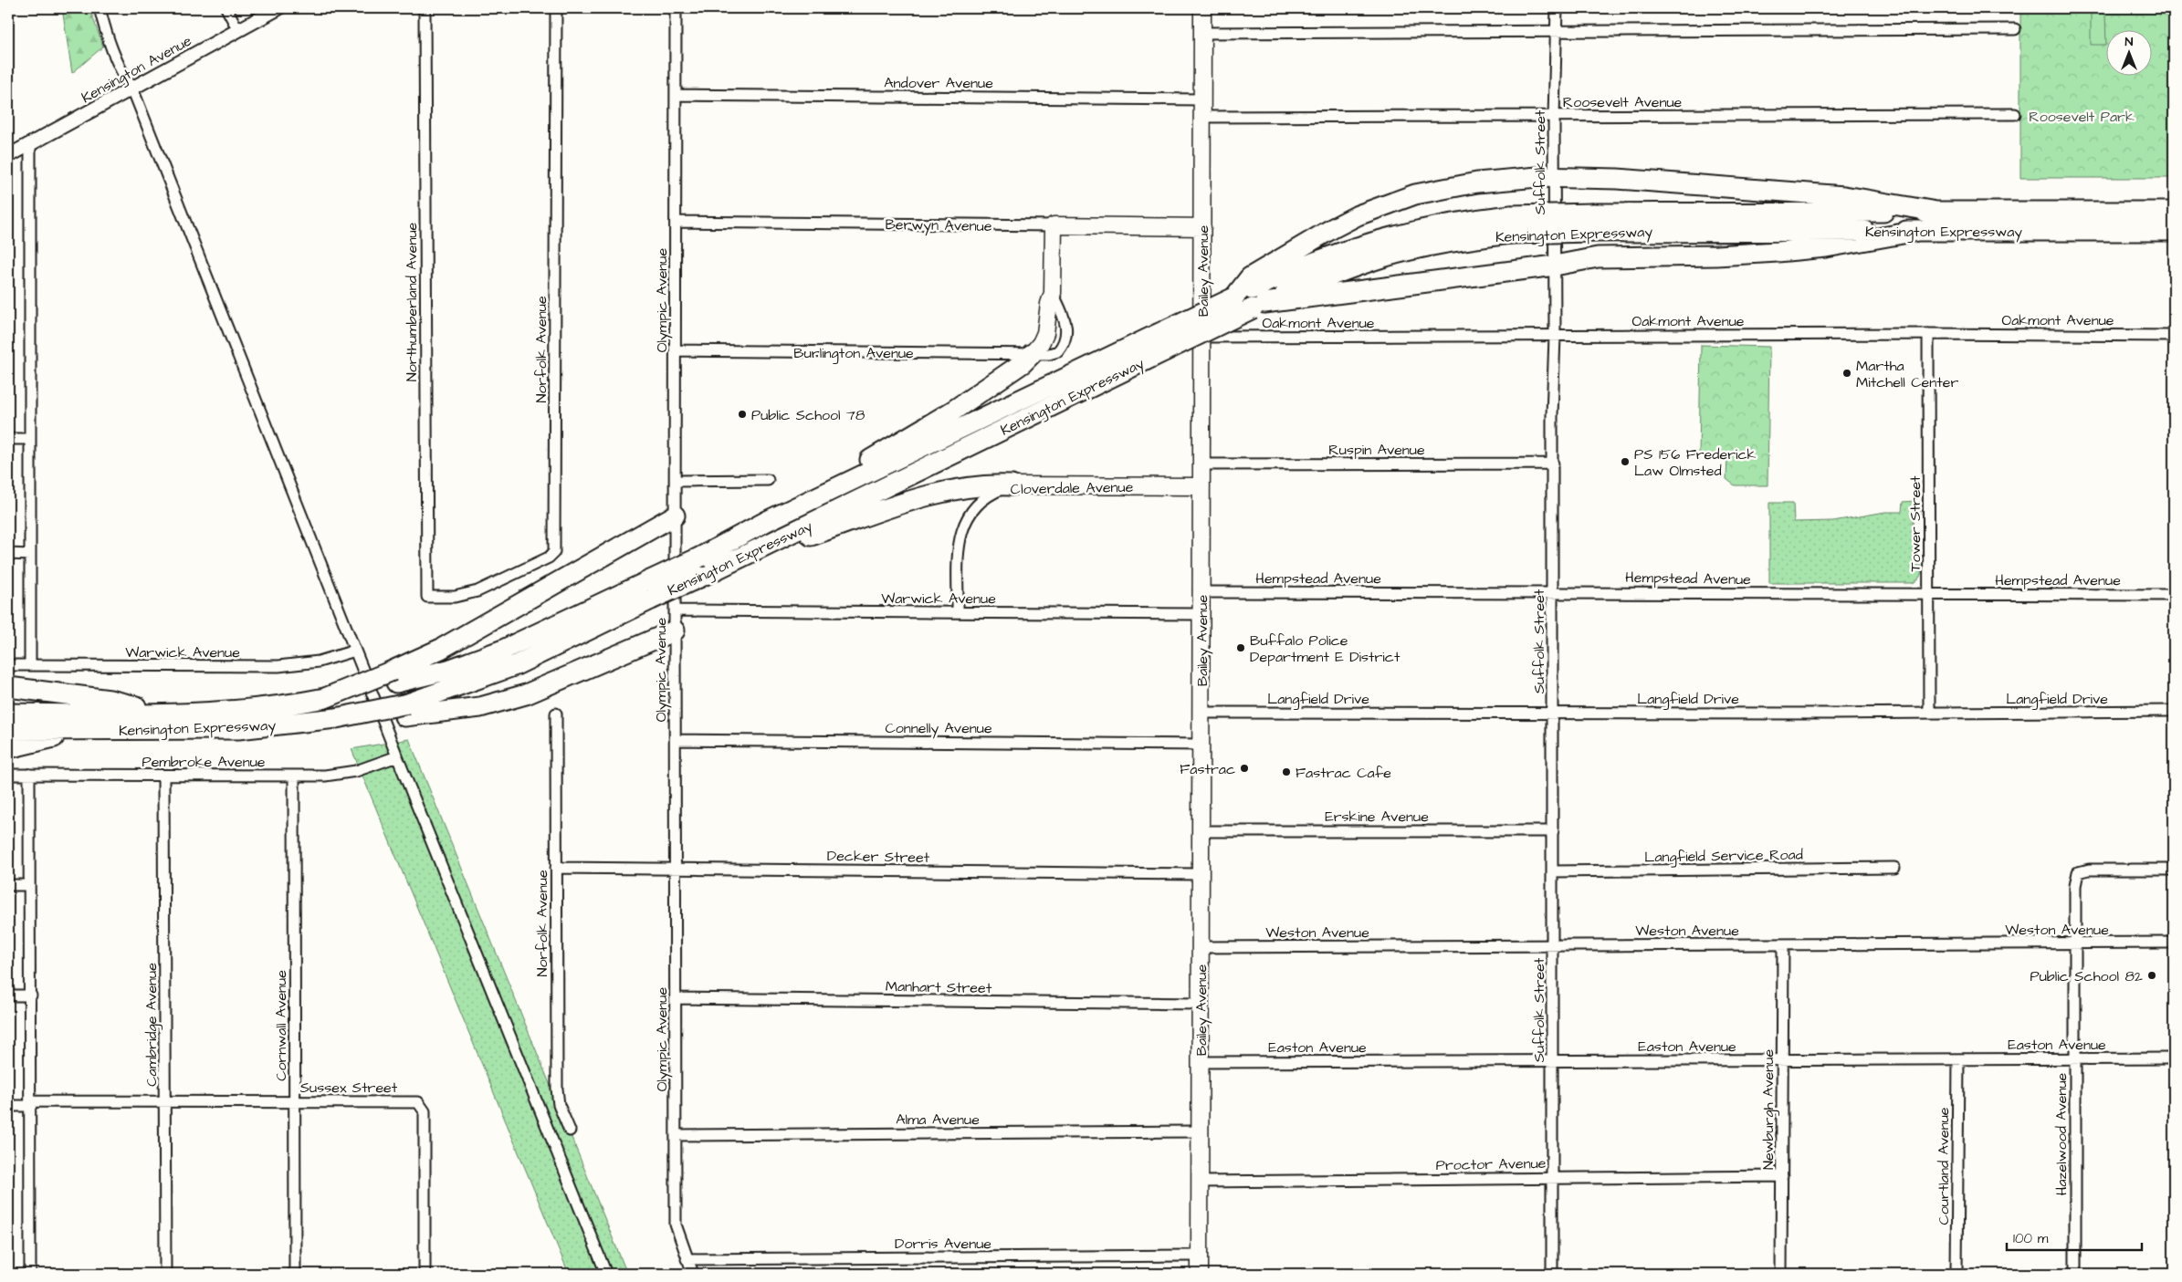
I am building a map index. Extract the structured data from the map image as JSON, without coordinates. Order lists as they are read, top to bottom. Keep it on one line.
{"streets":{"highway":["Kensington Expressway"],"main road":["Berwyn Avenue","Bailey Avenue","Burlington Avenue","Cloverdale Avenue"],"street":["Kensington Avenue","Andover Avenue","Roosevelt Avenue","Suffolk Street","Olympic Avenue","Northumberland Avenue","Oakmont Avenue","Norfolk Avenue","Ruspin Avenue","Tower Street","Hempstead Avenue","Warwick Avenue","Langfield Drive","Connelly Avenue","Pembroke Avenue","Erskine Avenue","Langfield Service Road","Decker Street","Weston Avenue","Manhart Street","Cambridge Avenue","Cornwall Avenue","Easton Avenue","Sussex Street","Newburgh Avenue","Alma Avenue","Hazelwood Avenue","Proctor Avenue","Courtland Avenue","Dorris Avenue"]},"crossings":[["Andover Avenue","Bailey Avenue"],["Andover Avenue","Olympic Avenue"],["Roosevelt Avenue","Suffolk Street"],["Roosevelt Avenue","Bailey Avenue"],["Suffolk Street","Oakmont Avenue"],["Suffolk Street","Ruspin Avenue"],["Suffolk Street","Hempstead Avenue"],["Suffolk Street","Langfield Drive"],["Suffolk Street","Erskine Avenue"],["Suffolk Street","Langfield Service Road"],["Suffolk Street","Weston Avenue"],["Suffolk Street","Easton Avenue"],["Suffolk Street","Proctor Avenue"],["Berwyn Avenue","Bailey Avenue"],["Berwyn Avenue","Olympic Avenue"],["Berwyn Avenue","Burlington Avenue"],["Bailey Avenue","Oakmont Avenue"],["Bailey Avenue","Ruspin Avenue"],["Bailey Avenue","Cloverdale Avenue"],["Bailey Avenue","Hempstead Avenue"],["Bailey Avenue","Warwick Avenue"],["Bailey Avenue","Langfield Drive"],["Bailey Avenue","Connelly Avenue"],["Bailey Avenue","Erskine Avenue"],["Bailey Avenue","Decker Street"],["Bailey Avenue","Weston Avenue"],["Bailey Avenue","Manhart Street"],["Bailey Avenue","Easton Avenue"],["Bailey Avenue","Alma Avenue"],["Bailey Avenue","Proctor Avenue"],["Bailey Avenue","Dorris Avenue"],["Olympic Avenue","Burlington Avenue"],["Olympic Avenue","Warwick Avenue"],["Olympic Avenue","Connelly Avenue"],["Olympic Avenue","Decker Street"],["Olympic Avenue","Manhart Street"],["Olympic Avenue","Alma Avenue"],["Olympic Avenue","Dorris Avenue"],["Northumberland Avenue","Norfolk Avenue"],["Oakmont Avenue","Tower Street"],["Norfolk Avenue","Decker Street"],["Cloverdale Avenue","Warwick Avenue"],["Tower Street","Hempstead Avenue"],["Tower Street","Langfield Drive"],["Pembroke Avenue","Cambridge Avenue"],["Pembroke Avenue","Cornwall Avenue"],["Weston Avenue","Newburgh Avenue"],["Weston Avenue","Hazelwood Avenue"],["Cambridge Avenue","Sussex Street"],["Cornwall Avenue","Sussex Street"],["Easton Avenue","Newburgh Avenue"],["Easton Avenue","Hazelwood Avenue"],["Easton Avenue","Courtland Avenue"],["Newburgh Avenue","Proctor Avenue"]],"parks":["Roosevelt Park"],"places":["Martha Mitchell Center","Public School 78","PS 156 Frederick Law Olmsted","Buffalo Police Department E District","Fastrac","Fastrac Cafe","Public School 82"],"scale_bar":"100 m","north":"top"}
